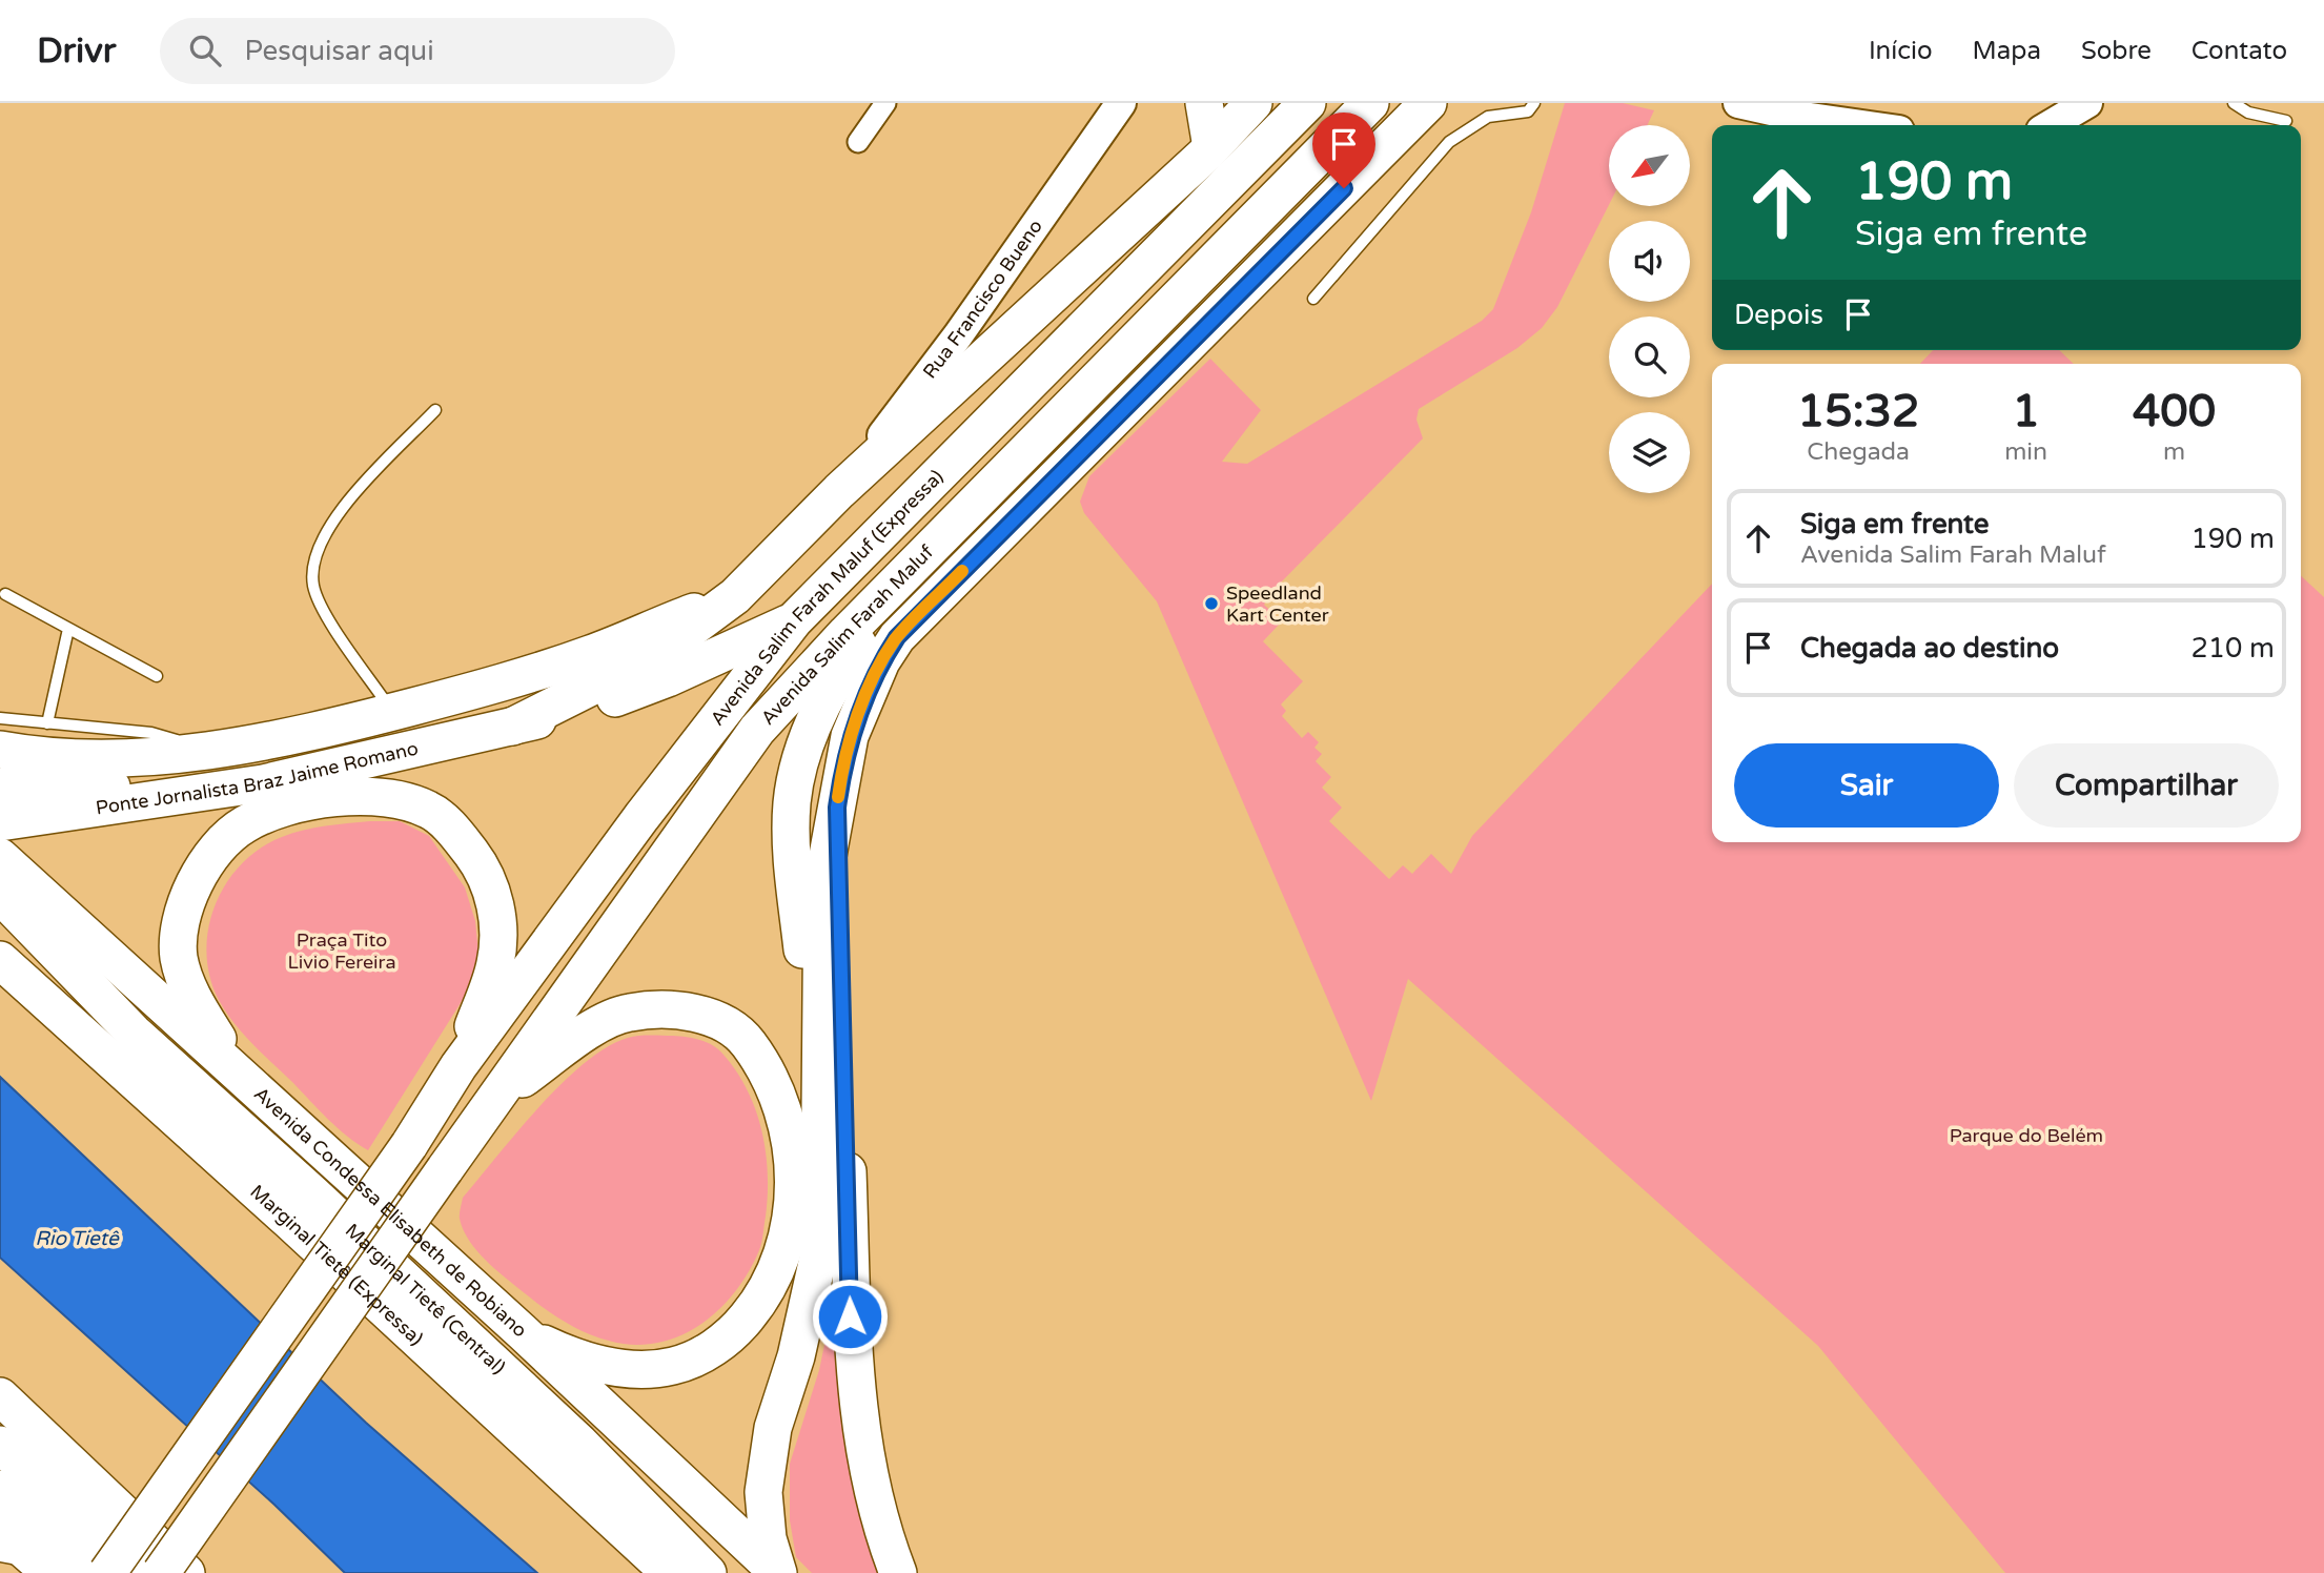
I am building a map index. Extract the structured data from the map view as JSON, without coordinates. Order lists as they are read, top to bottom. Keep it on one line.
{"streets":{"highway":["Avenida Salim Farah Maluf (Expressa)","Avenida Salim Farah Maluf","Ponte Jornalista Braz Jaime Romano","Avenida Condessa Elisabeth de Robiano","Marginal Tietê (Expressa)","Marginal Tietê (Central)"],"street":["Rua Francisco Bueno"]},"water":["Rio Tietê"],"parks":["Praça Tito Livio Fereira","Parque do Belém"],"places":["Speedland Kart Center"],"north":"bottom left","page":{"header":"Drivr","search":"Pesquisar aqui","nav":["Início","Mapa","Sobre","Contato"],"turn":["190 m","Siga em frente"],"then":"Depois","eta":["15:32","Chegada","1","min","400","m"],"list":[{"name":"Siga em frente","note":"Avenida Salim Farah Maluf","value":"190 m"},{"name":"Chegada ao destino","value":"210 m"}],"buttons":["Sair","Compartilhar"]}}
